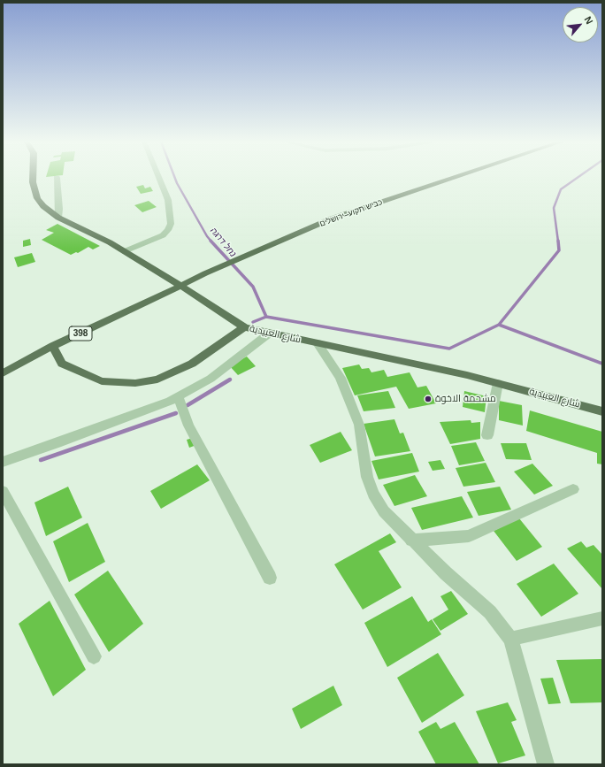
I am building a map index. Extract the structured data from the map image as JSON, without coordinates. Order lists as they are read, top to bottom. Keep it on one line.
{"streets":{"main road":["כביש תקוע–ירושלים","398","شارع العبيدية"]},"crossings":[["כביש תקוע–ירושלים","398"]],"water":["נחל דרגה"],"places":["مشحمة الاخوة"],"north":"top right"}
